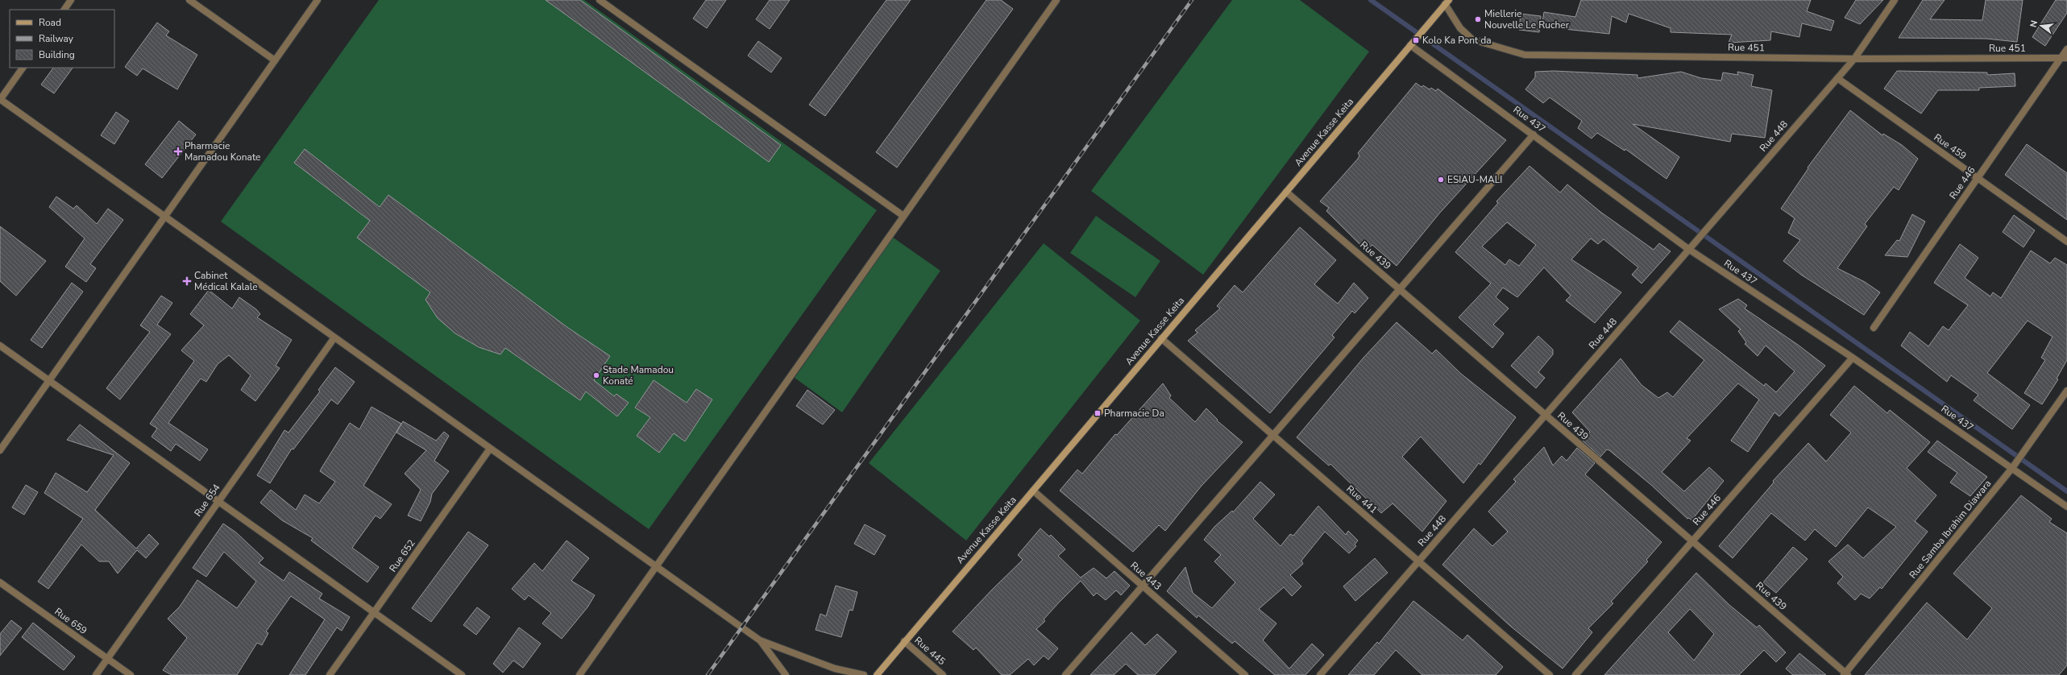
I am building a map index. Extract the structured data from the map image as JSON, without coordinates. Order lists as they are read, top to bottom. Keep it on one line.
{"streets":{"main road":["Avenue Kasse Keita"],"street":["Rue 451","Rue 437","Rue 448","Rue 459","Rue 446","Rue 439","Rue 441","Rue 654","Rue Samba Ibrahim Diawara","Rue 652","Rue 443","Rue 659","Rue 445"]},"crossings":[["Rue 451","Avenue Kasse Keita"],["Rue 451","Rue 448"],["Rue 451","Rue 446"],["Rue 437","Avenue Kasse Keita"],["Rue 437","Rue 448"],["Rue 437","Rue 446"],["Rue 437","Rue Samba Ibrahim Diawara"],["Avenue Kasse Keita","Rue 439"],["Avenue Kasse Keita","Rue 441"],["Avenue Kasse Keita","Rue 443"],["Avenue Kasse Keita","Rue 445"],["Rue 448","Rue 459"],["Rue 448","Rue 439"],["Rue 448","Rue 441"],["Rue 459","Rue 446"],["Rue 446","Rue 439"],["Rue 439","Rue Samba Ibrahim Diawara"],["Rue 654","Rue 659"]],"places":{"other":["Miellerie Nouvelle Le Rucher","ESIAU-MALI","Stade Mamadou Konaté"],"transit":["Kolo Ka Pont da","Pharmacie Da"],"health":["Pharmacie Mamadou Konate","Cabinet Médical Kalale"]},"legend":["Road","Railway","Building"],"north":"left"}
